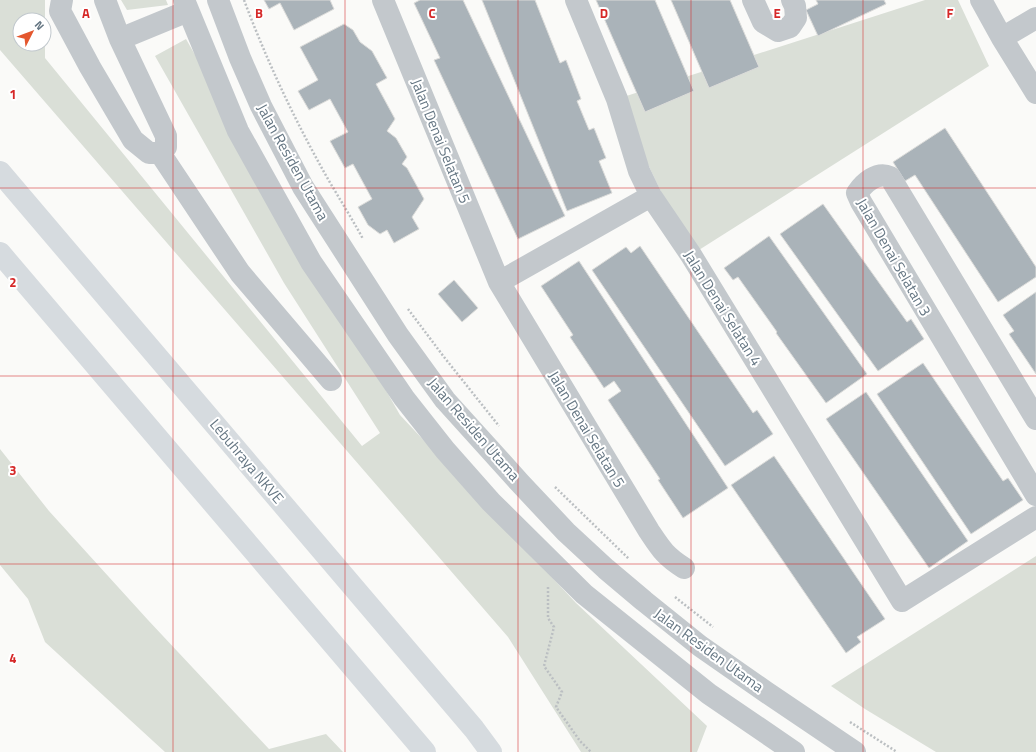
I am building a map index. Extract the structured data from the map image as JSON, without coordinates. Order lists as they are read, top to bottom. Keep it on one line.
{"streets":{"highway":["Lebuhraya NKVE"],"street":["Jalan Denai Selatan 5","Jalan Residen Utama","Jalan Denai Selatan 3","Jalan Denai Selatan 4"]},"north":"top right","grid":{"columns":["A","B","C","D","E","F"],"rows":["1","2","3","4"]}}
